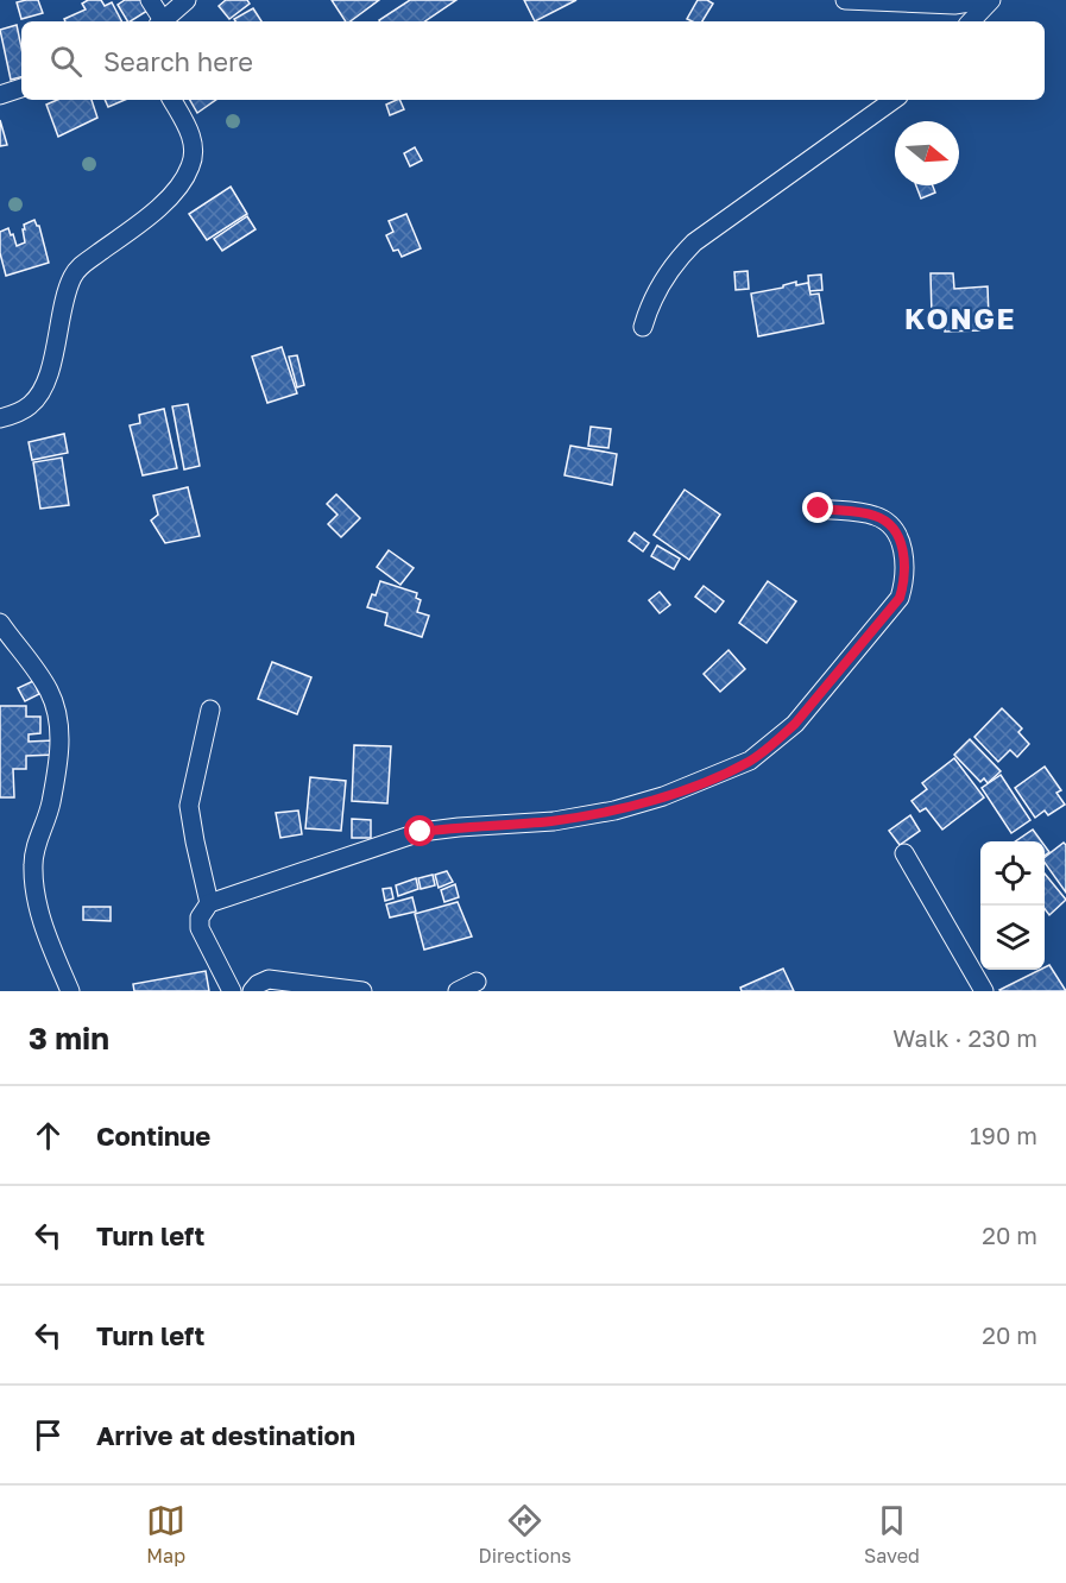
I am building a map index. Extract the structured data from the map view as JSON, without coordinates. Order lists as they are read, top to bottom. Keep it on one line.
{"districts":["KONGE"],"north":"right","page":{"search":"Search here","heading":["3 min","Walk · 230 m"],"list":[["Continue","190 m"],["Turn left","20 m"],["Turn left","20 m"],"Arrive at destination"],"nav":["Map","Directions","Saved"]}}
